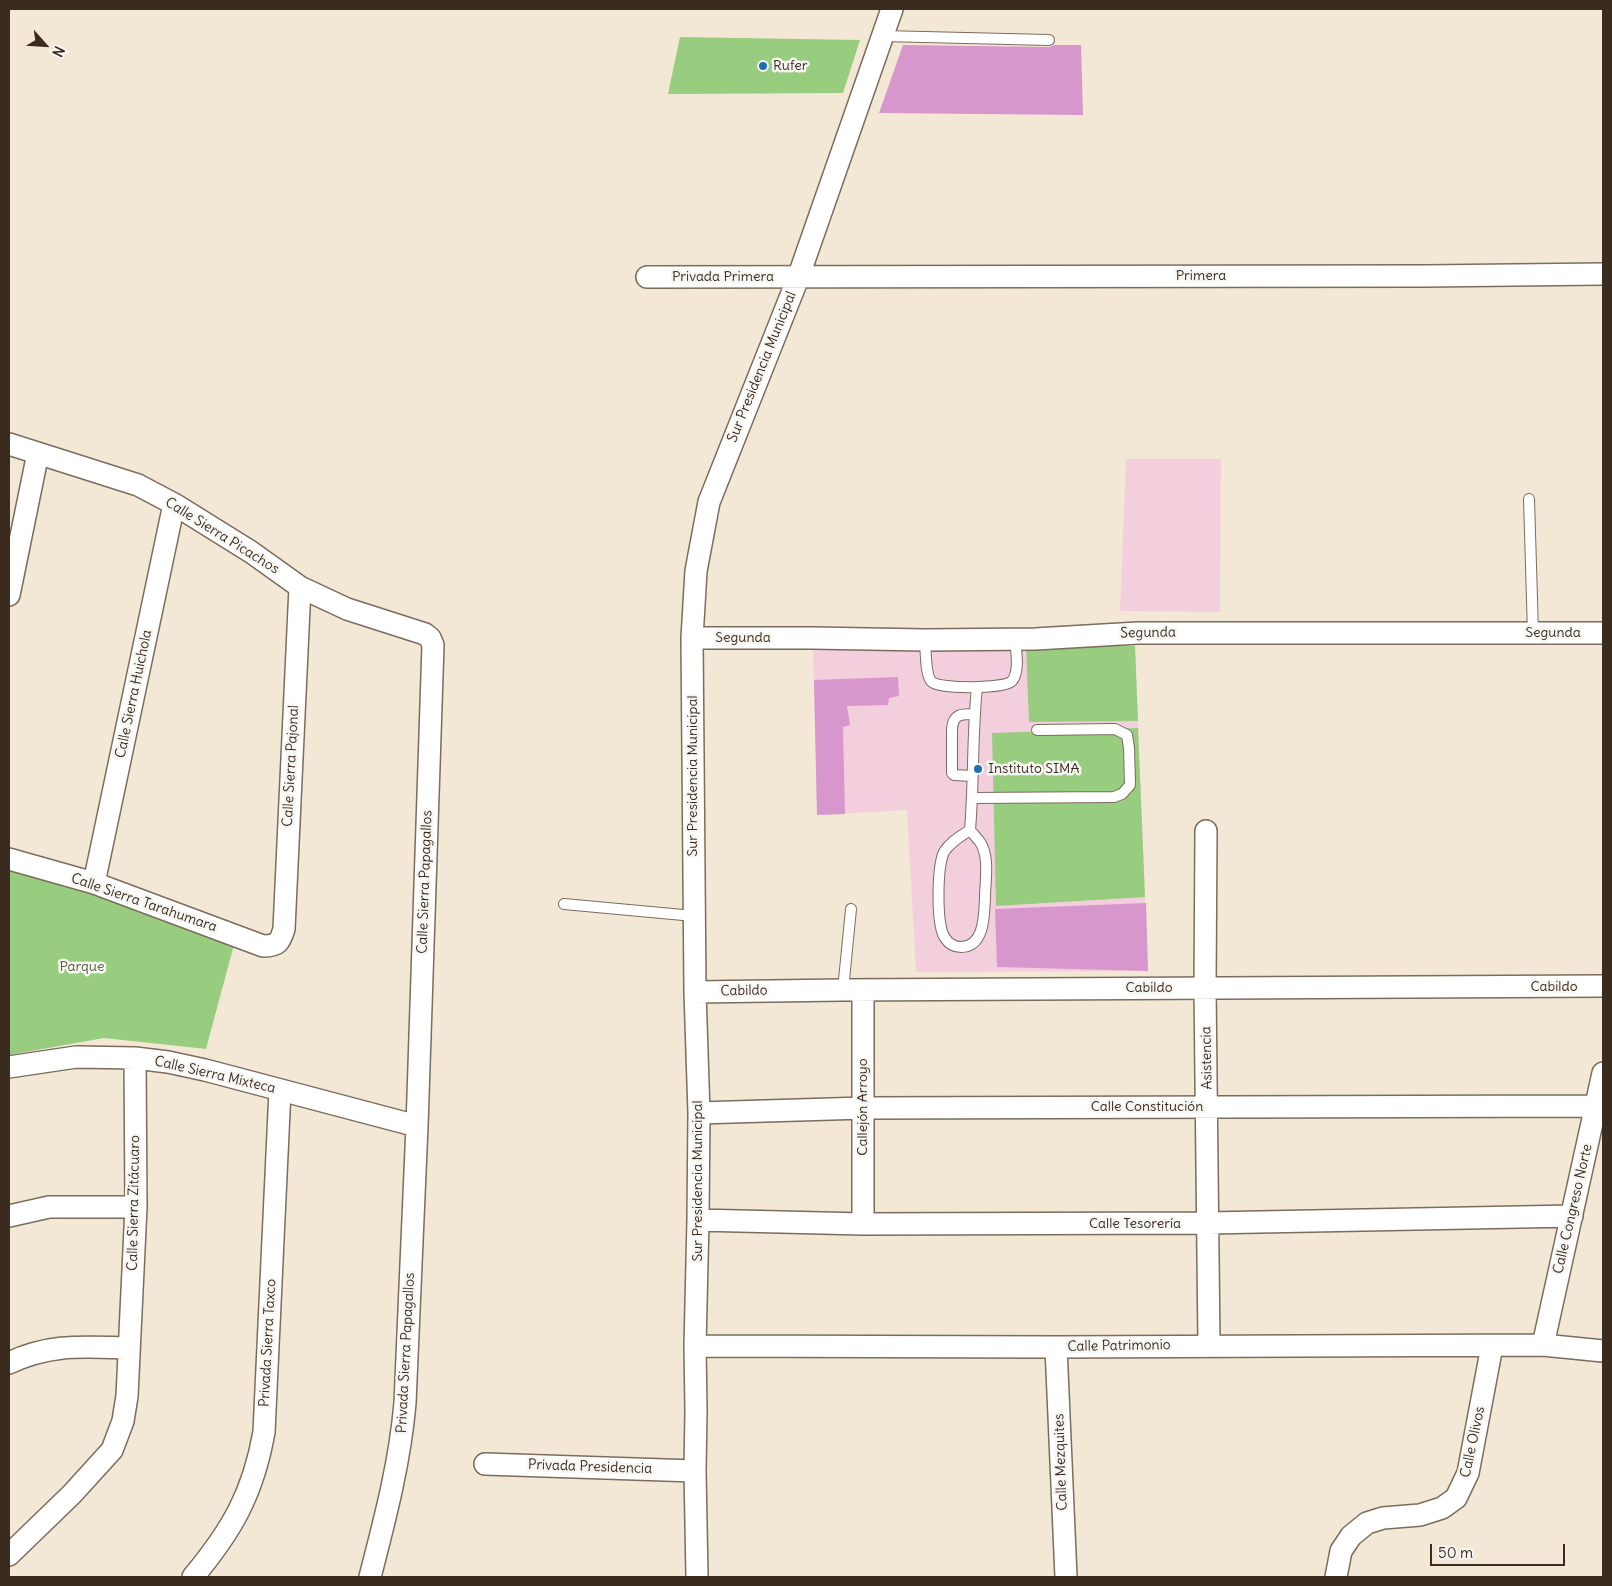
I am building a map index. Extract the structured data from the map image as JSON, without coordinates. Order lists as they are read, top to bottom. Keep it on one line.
{"streets":{"street":["Primera","Privada Primera","Sur Presidencia Municipal","Calle Sierra Picachos","Segunda","Calle Sierra Huichola","Calle Sierra Pajonal","Calle Sierra Papagallos","Calle Sierra Tarahumara","Cabildo","Asistencia","Calle Sierra Mixteca","Callejón Arroyo","Calle Constitución","Calle Sierra Zitácuaro","Calle Congreso Norte","Calle Tesorería","Privada Sierra Taxco","Calle Patrimonio","Privada Sierra Papagallos","Calle Olivos","Calle Mezquites","Privada Presidencia"]},"crossings":[["Primera","Privada Primera"],["Primera","Sur Presidencia Municipal"],["Privada Primera","Sur Presidencia Municipal"],["Sur Presidencia Municipal","Segunda"],["Sur Presidencia Municipal","Cabildo"],["Sur Presidencia Municipal","Calle Constitución"],["Sur Presidencia Municipal","Calle Tesorería"],["Sur Presidencia Municipal","Calle Patrimonio"],["Sur Presidencia Municipal","Privada Presidencia"],["Calle Sierra Picachos","Calle Sierra Huichola"],["Calle Sierra Picachos","Calle Sierra Pajonal"],["Calle Sierra Picachos","Calle Sierra Papagallos"],["Calle Sierra Huichola","Calle Sierra Tarahumara"],["Calle Sierra Pajonal","Calle Sierra Tarahumara"],["Calle Sierra Papagallos","Calle Sierra Mixteca"],["Calle Sierra Papagallos","Privada Sierra Papagallos"],["Cabildo","Asistencia"],["Cabildo","Callejón Arroyo"],["Asistencia","Calle Constitución"],["Asistencia","Calle Tesorería"],["Asistencia","Calle Patrimonio"],["Calle Sierra Mixteca","Calle Sierra Zitácuaro"],["Calle Sierra Mixteca","Privada Sierra Taxco"],["Calle Sierra Mixteca","Privada Sierra Papagallos"],["Callejón Arroyo","Calle Constitución"],["Callejón Arroyo","Calle Tesorería"],["Calle Constitución","Calle Congreso Norte"],["Calle Congreso Norte","Calle Tesorería"],["Calle Congreso Norte","Calle Patrimonio"],["Calle Patrimonio","Calle Olivos"],["Calle Patrimonio","Calle Mezquites"]],"parks":["Parque"],"places":["Rufer","Instituto SIMA"],"scale_bar":"50 m","north":"bottom right"}
